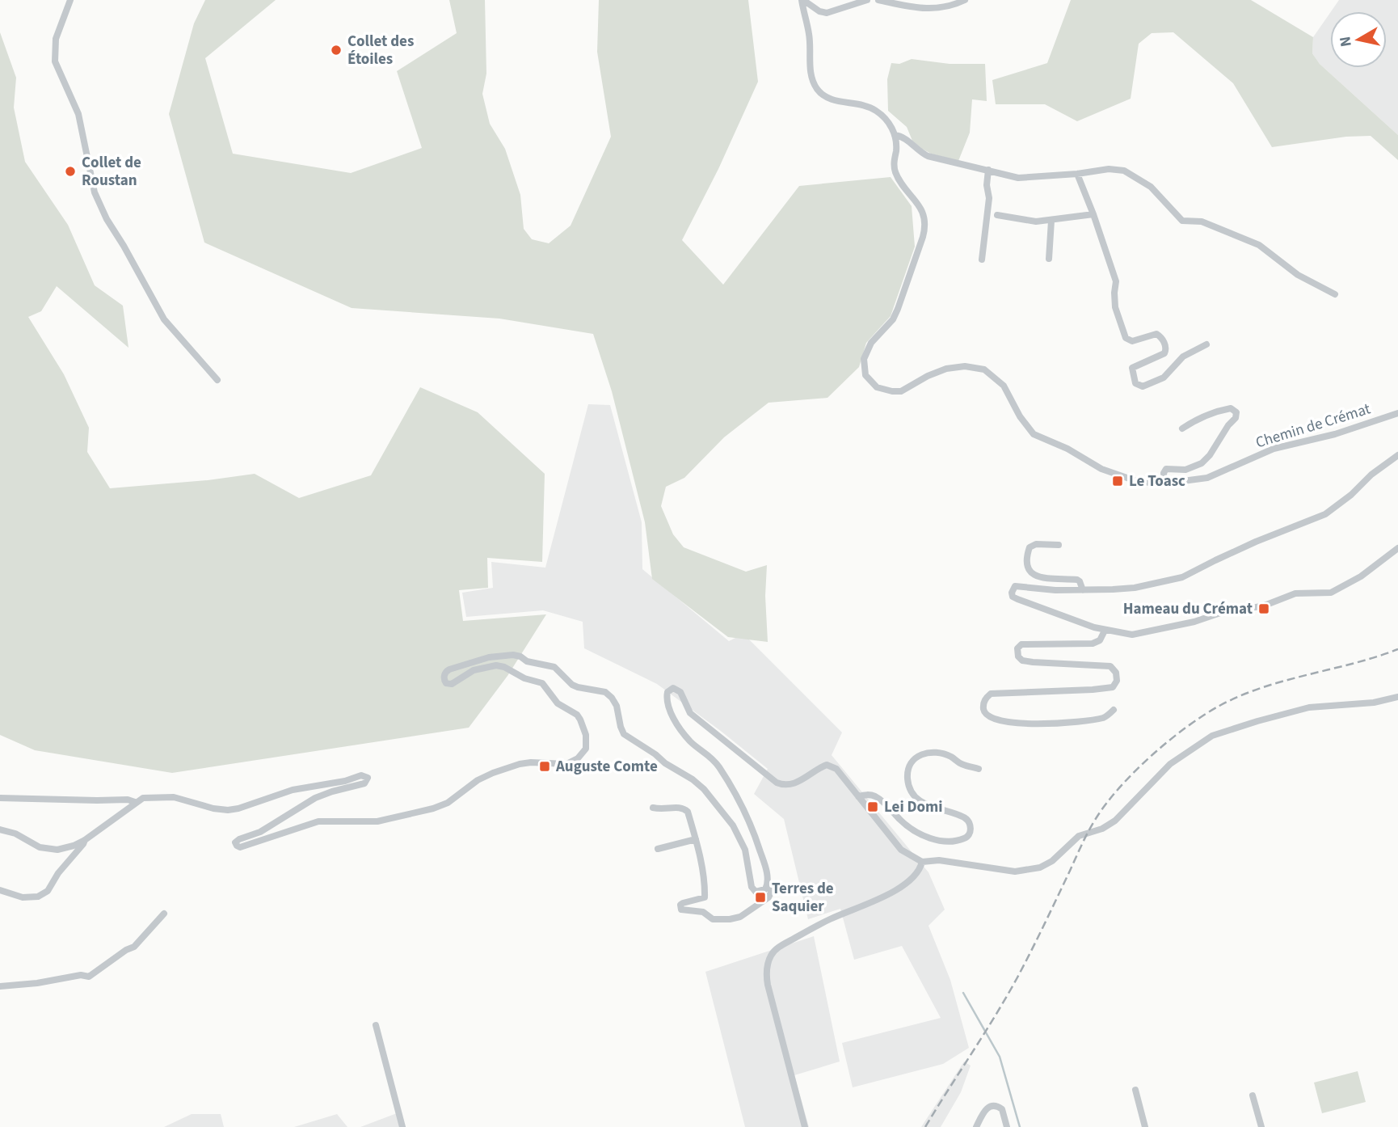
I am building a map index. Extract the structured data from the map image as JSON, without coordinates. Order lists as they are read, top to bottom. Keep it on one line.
{"streets":{"street":["Chemin de Crémat"]},"places":{"other":["Collet des Étoiles","Collet de Roustan"],"transit":["Le Toasc","Hameau du Crémat","Auguste Comte","Lei Domi","Terres de Saquier"]},"north":"left"}
